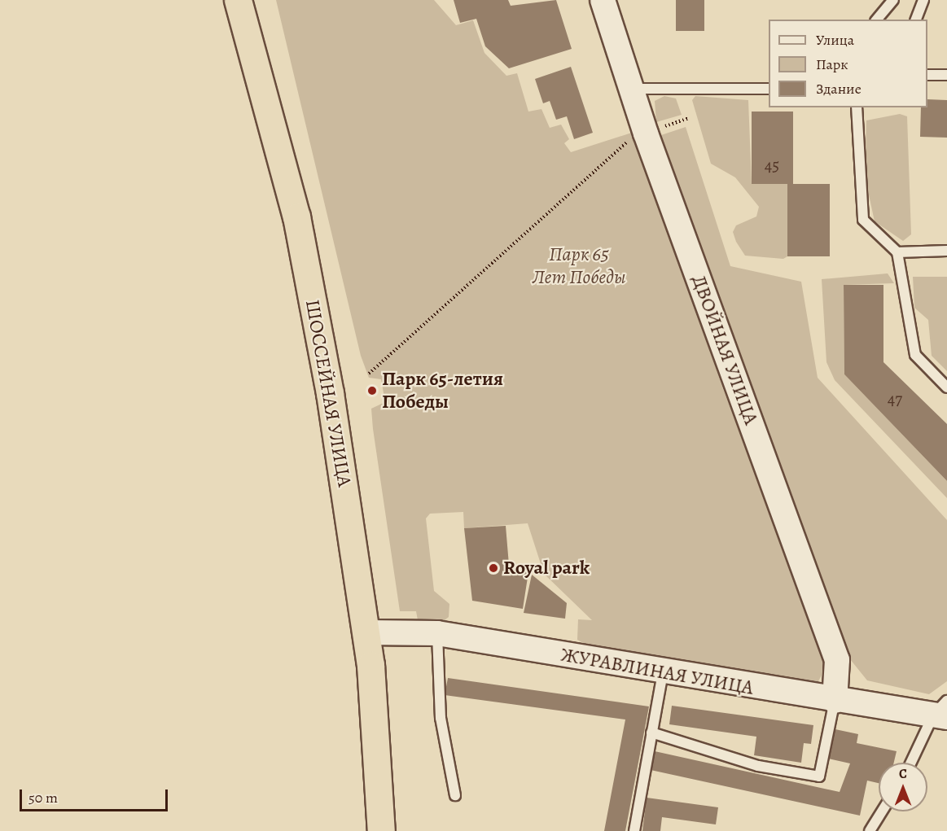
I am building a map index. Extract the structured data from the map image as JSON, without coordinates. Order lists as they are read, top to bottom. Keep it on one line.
{"streets":{"highway":["ШОССЕЙНАЯ УЛИЦА"],"street":["ДВОЙНАЯ УЛИЦА","ЖУРАВЛИНАЯ УЛИЦА"]},"crossings":[["ДВОЙНАЯ УЛИЦА","ЖУРАВЛИНАЯ УЛИЦА"],["ШОССЕЙНАЯ УЛИЦА","ЖУРАВЛИНАЯ УЛИЦА"]],"parks":["Парк 65 Лет Победы"],"places":["Парк 65-летия Победы","Royal park"],"house_numbers":["45","47"],"legend":["Улица","Парк","Здание"],"scale_bar":"50 m","north":"top"}
